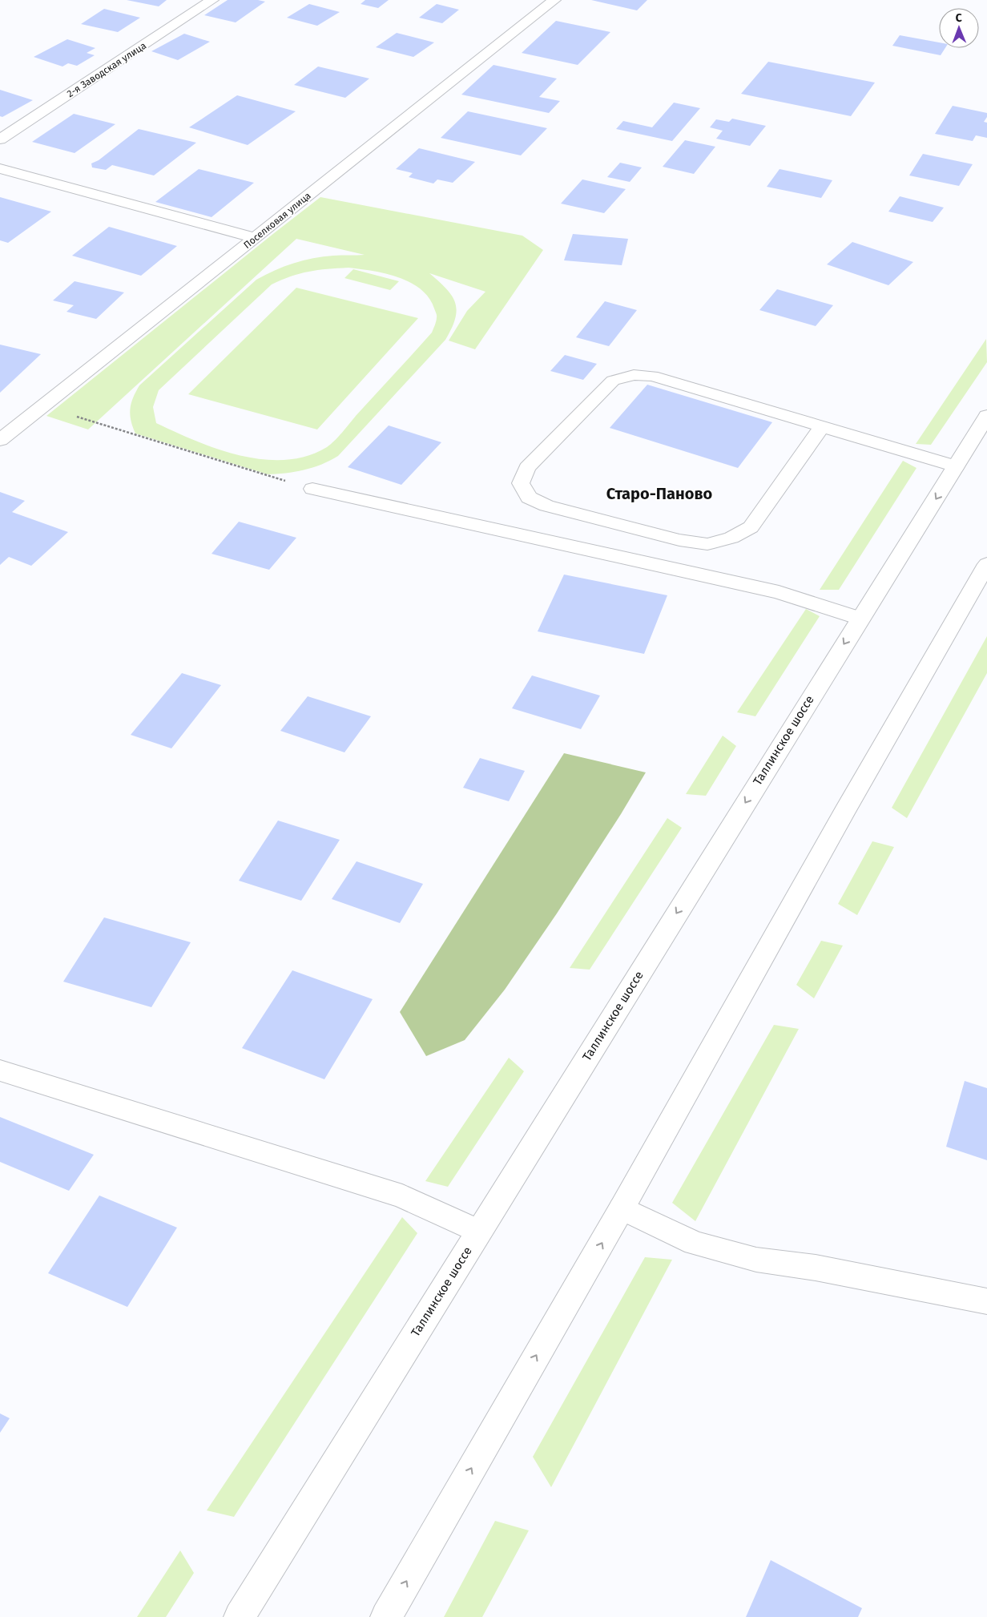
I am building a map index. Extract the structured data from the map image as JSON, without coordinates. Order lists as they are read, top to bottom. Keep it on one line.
{"streets":{"main road":["2-я Заводская улица","Поселковая улица","Таллинское шоссе"]},"districts":["Старо-Паново"],"north":"top"}
